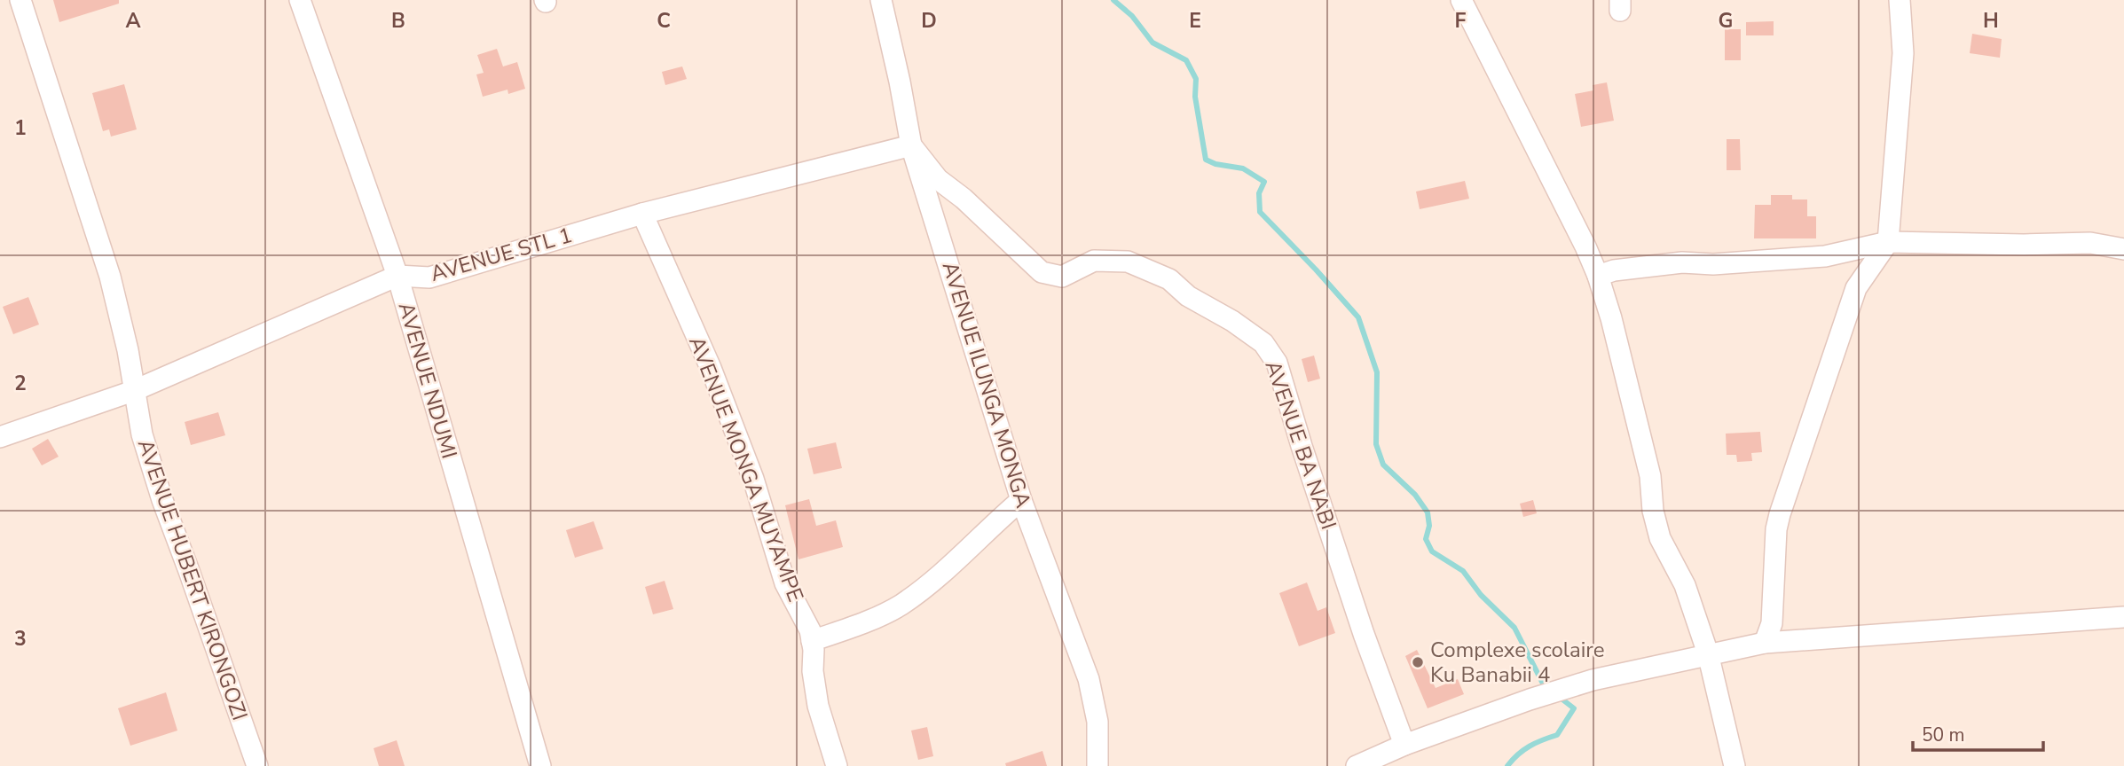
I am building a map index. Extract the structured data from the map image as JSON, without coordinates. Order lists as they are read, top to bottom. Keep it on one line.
{"streets":{"street":["AVENUE STL 1","AVENUE NDUMI","AVENUE ILUNGA MONGA","AVENUE BA NABI","AVENUE MONGA MUYAMPE","AVENUE HUBERT KIRONGOZI"]},"crossings":[["AVENUE STL 1","AVENUE NDUMI"],["AVENUE STL 1","AVENUE ILUNGA MONGA"],["AVENUE STL 1","AVENUE BA NABI"],["AVENUE STL 1","AVENUE MONGA MUYAMPE"],["AVENUE STL 1","AVENUE HUBERT KIRONGOZI"],["AVENUE ILUNGA MONGA","AVENUE BA NABI"]],"places":["Complexe scolaire Ku Banabii 4"],"scale_bar":"50 m","grid":{"columns":["A","B","C","D","E","F","G","H"],"rows":["1","2","3"]}}
